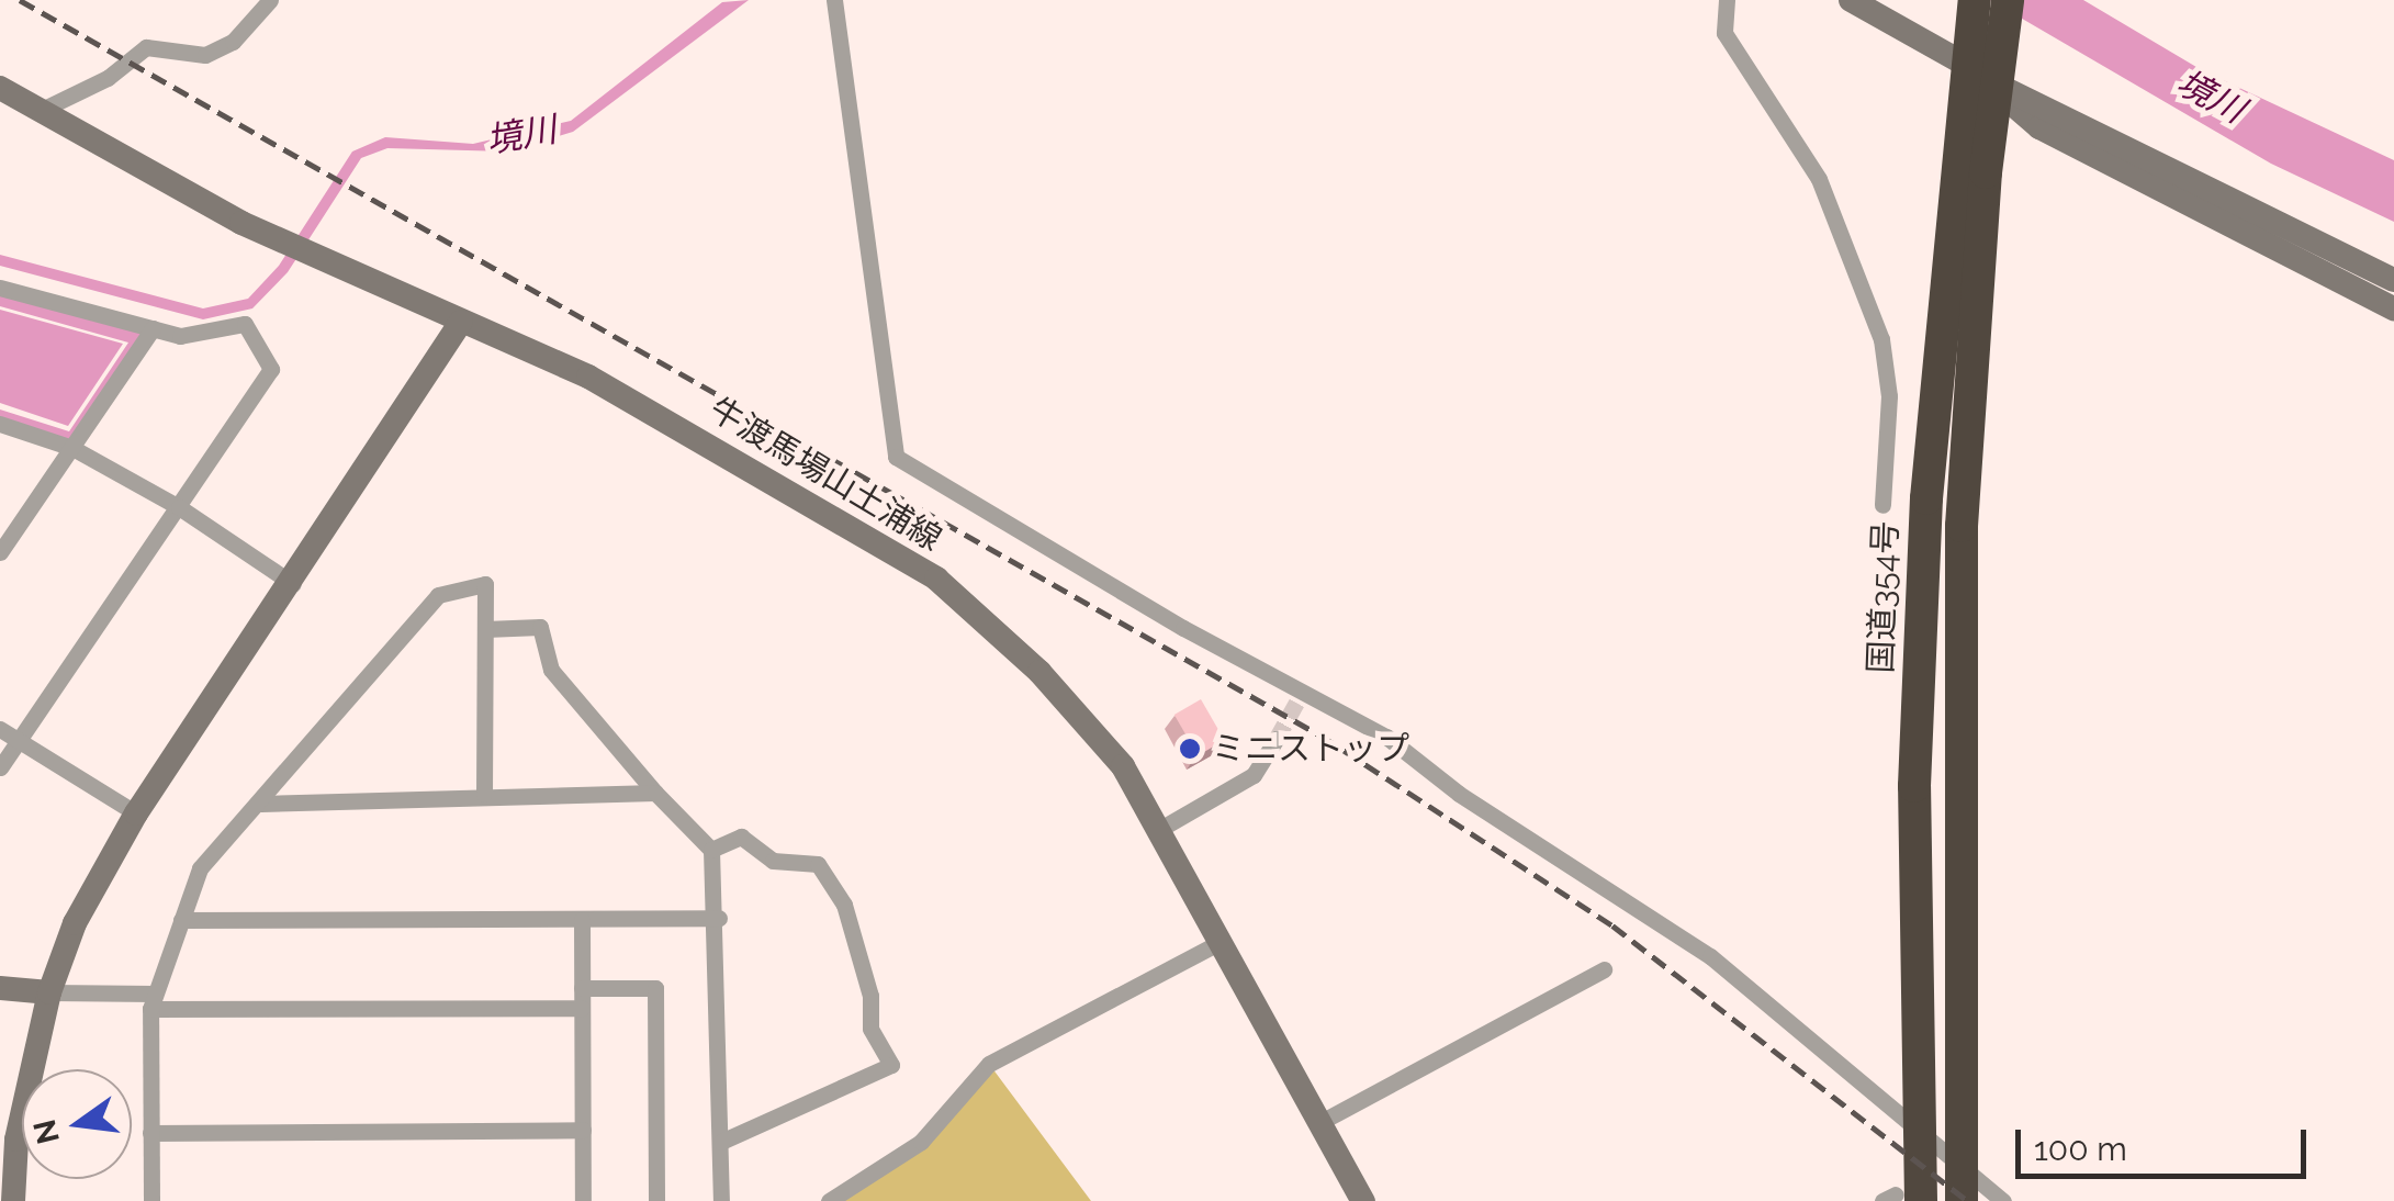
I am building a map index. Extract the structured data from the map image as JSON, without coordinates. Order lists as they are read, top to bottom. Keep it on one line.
{"streets":{"highway":["国道354号"],"street":["牛渡馬場山土浦線"]},"water":["境川"],"places":["ミニストップ"],"scale_bar":"100 m","north":"left"}
